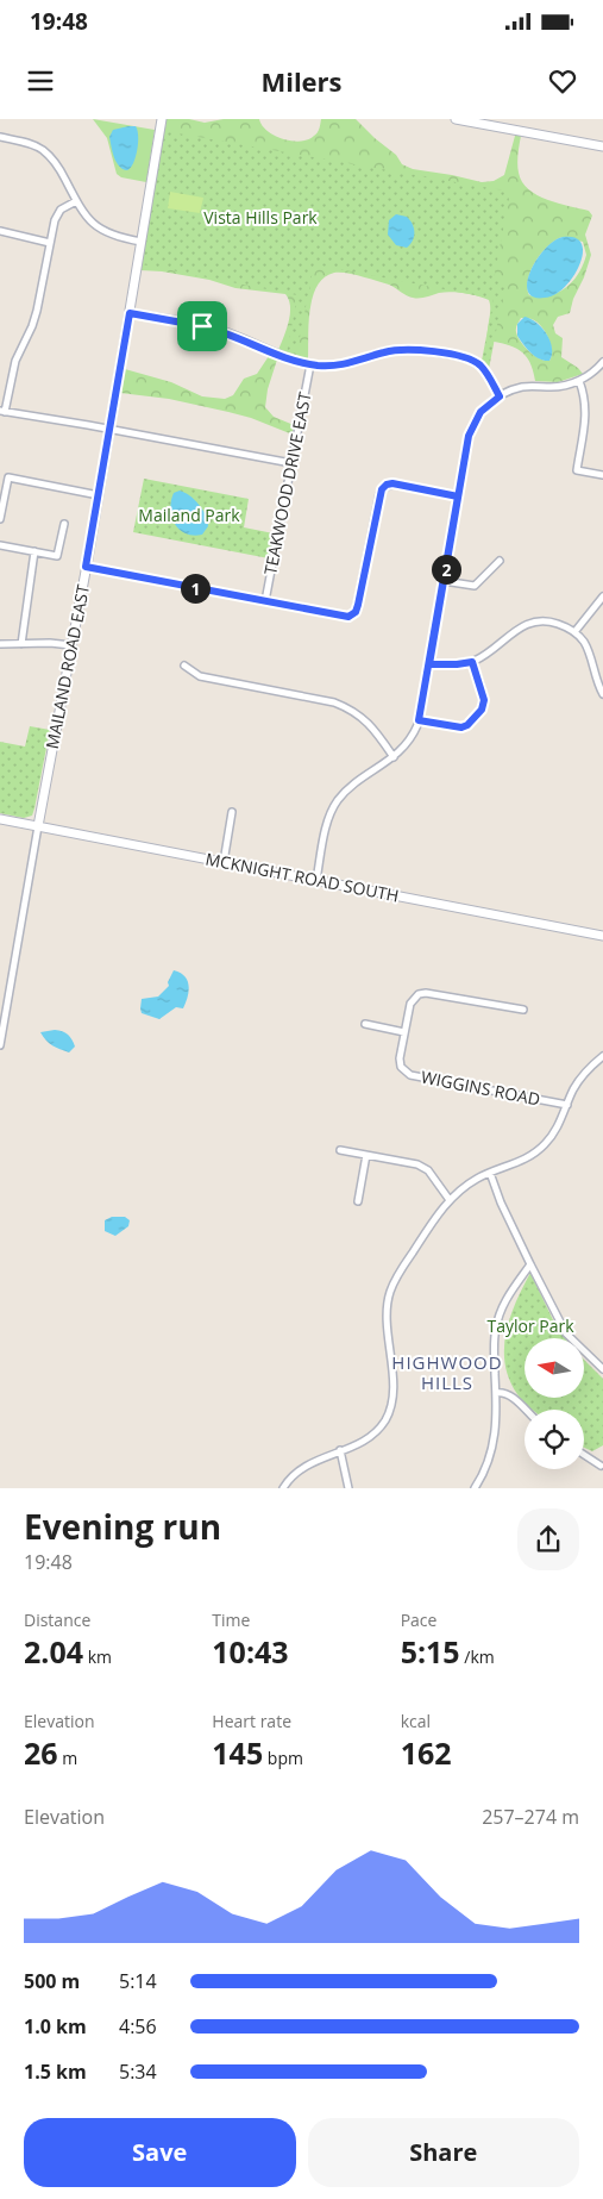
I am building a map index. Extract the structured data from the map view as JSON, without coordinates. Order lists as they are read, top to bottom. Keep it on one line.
{"streets":{"street":["TEAKWOOD DRIVE EAST","MAILAND ROAD EAST","MCKNIGHT ROAD SOUTH","WIGGINS ROAD"]},"crossings":[["MAILAND ROAD EAST","MCKNIGHT ROAD SOUTH"]],"districts":["HIGHWOOD HILLS"],"parks":["Vista Hills Park","Mailand Park","Taylor Park"],"north":"left","page":{"status":"19:48","header":"Milers","pins":["2","1"],"heading":["Evening run","19:48"],"stats":[["Distance","2.04 km"],["Time","10:43"],["Pace","5:15 /km"],["Elevation","26 m"],["Heart rate","145 bpm"],["kcal","162"]],"chart":["Elevation","257–274 m"],"list":[{"name":"500 m","note":"5:14"},{"name":"1.0 km","note":"4:56"},{"name":"1.5 km","note":"5:34"}],"buttons":["Save","Share"]}}
